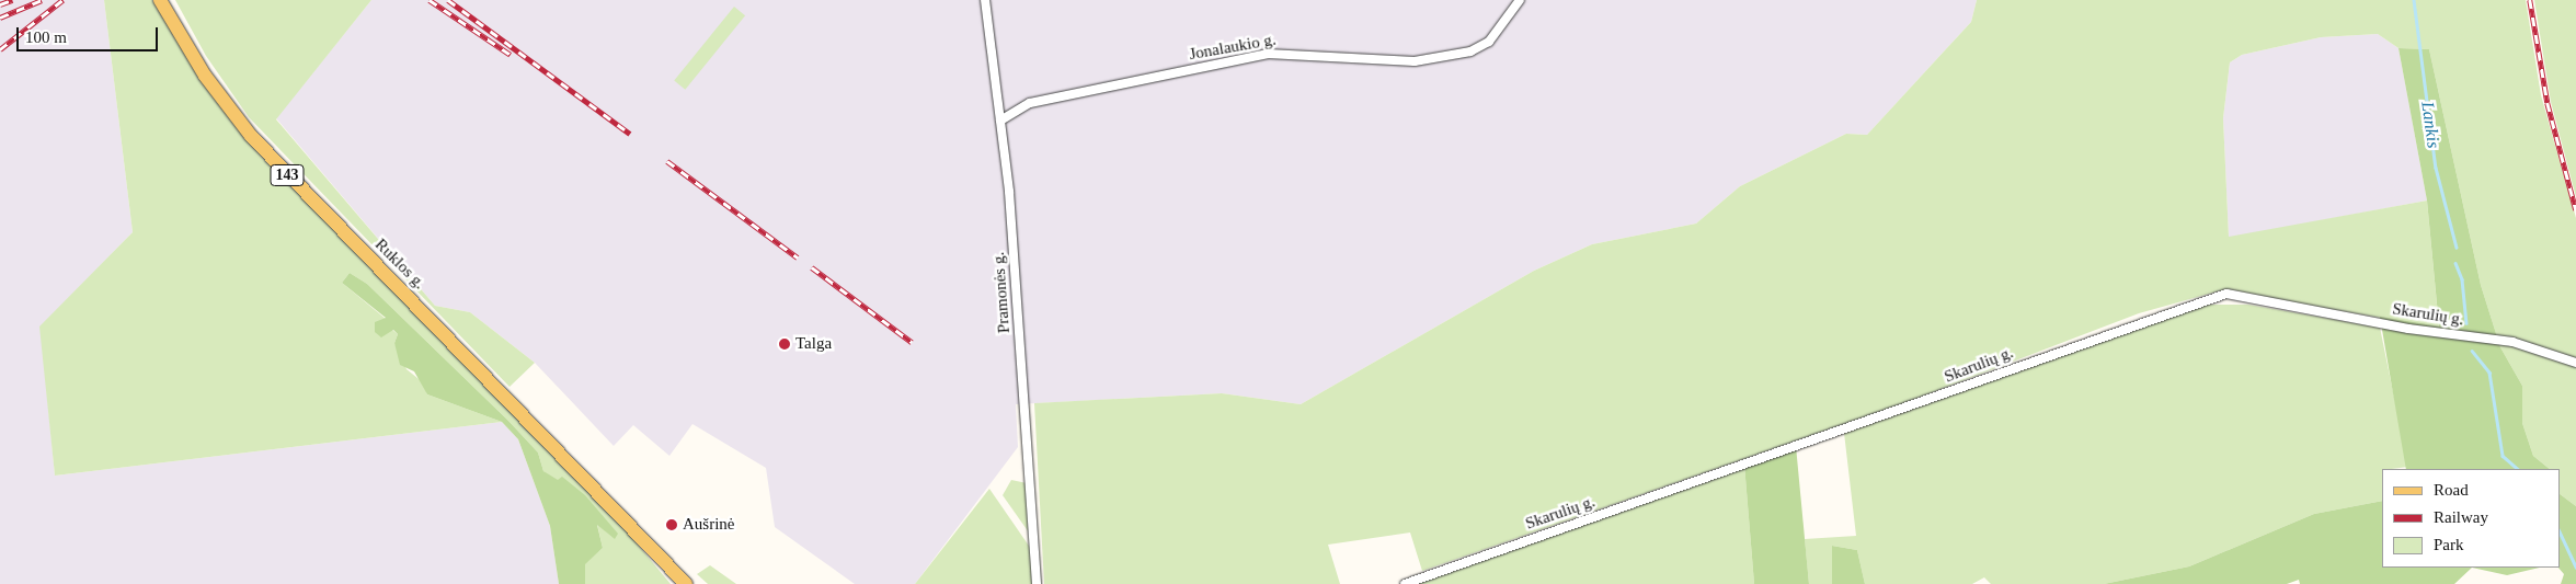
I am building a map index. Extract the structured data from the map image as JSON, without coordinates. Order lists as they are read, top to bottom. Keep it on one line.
{"streets":{"main road":["143","Ruklos g."],"street":["Jonalaukio g.","Pramonės g.","Skarulių g."]},"crossings":[["Jonalaukio g.","Pramonės g."],["143","Ruklos g."]],"water":["Lankis"],"places":["Talga","Aušrinė"],"legend":["Road","Railway","Park"],"scale_bar":"100 m"}
